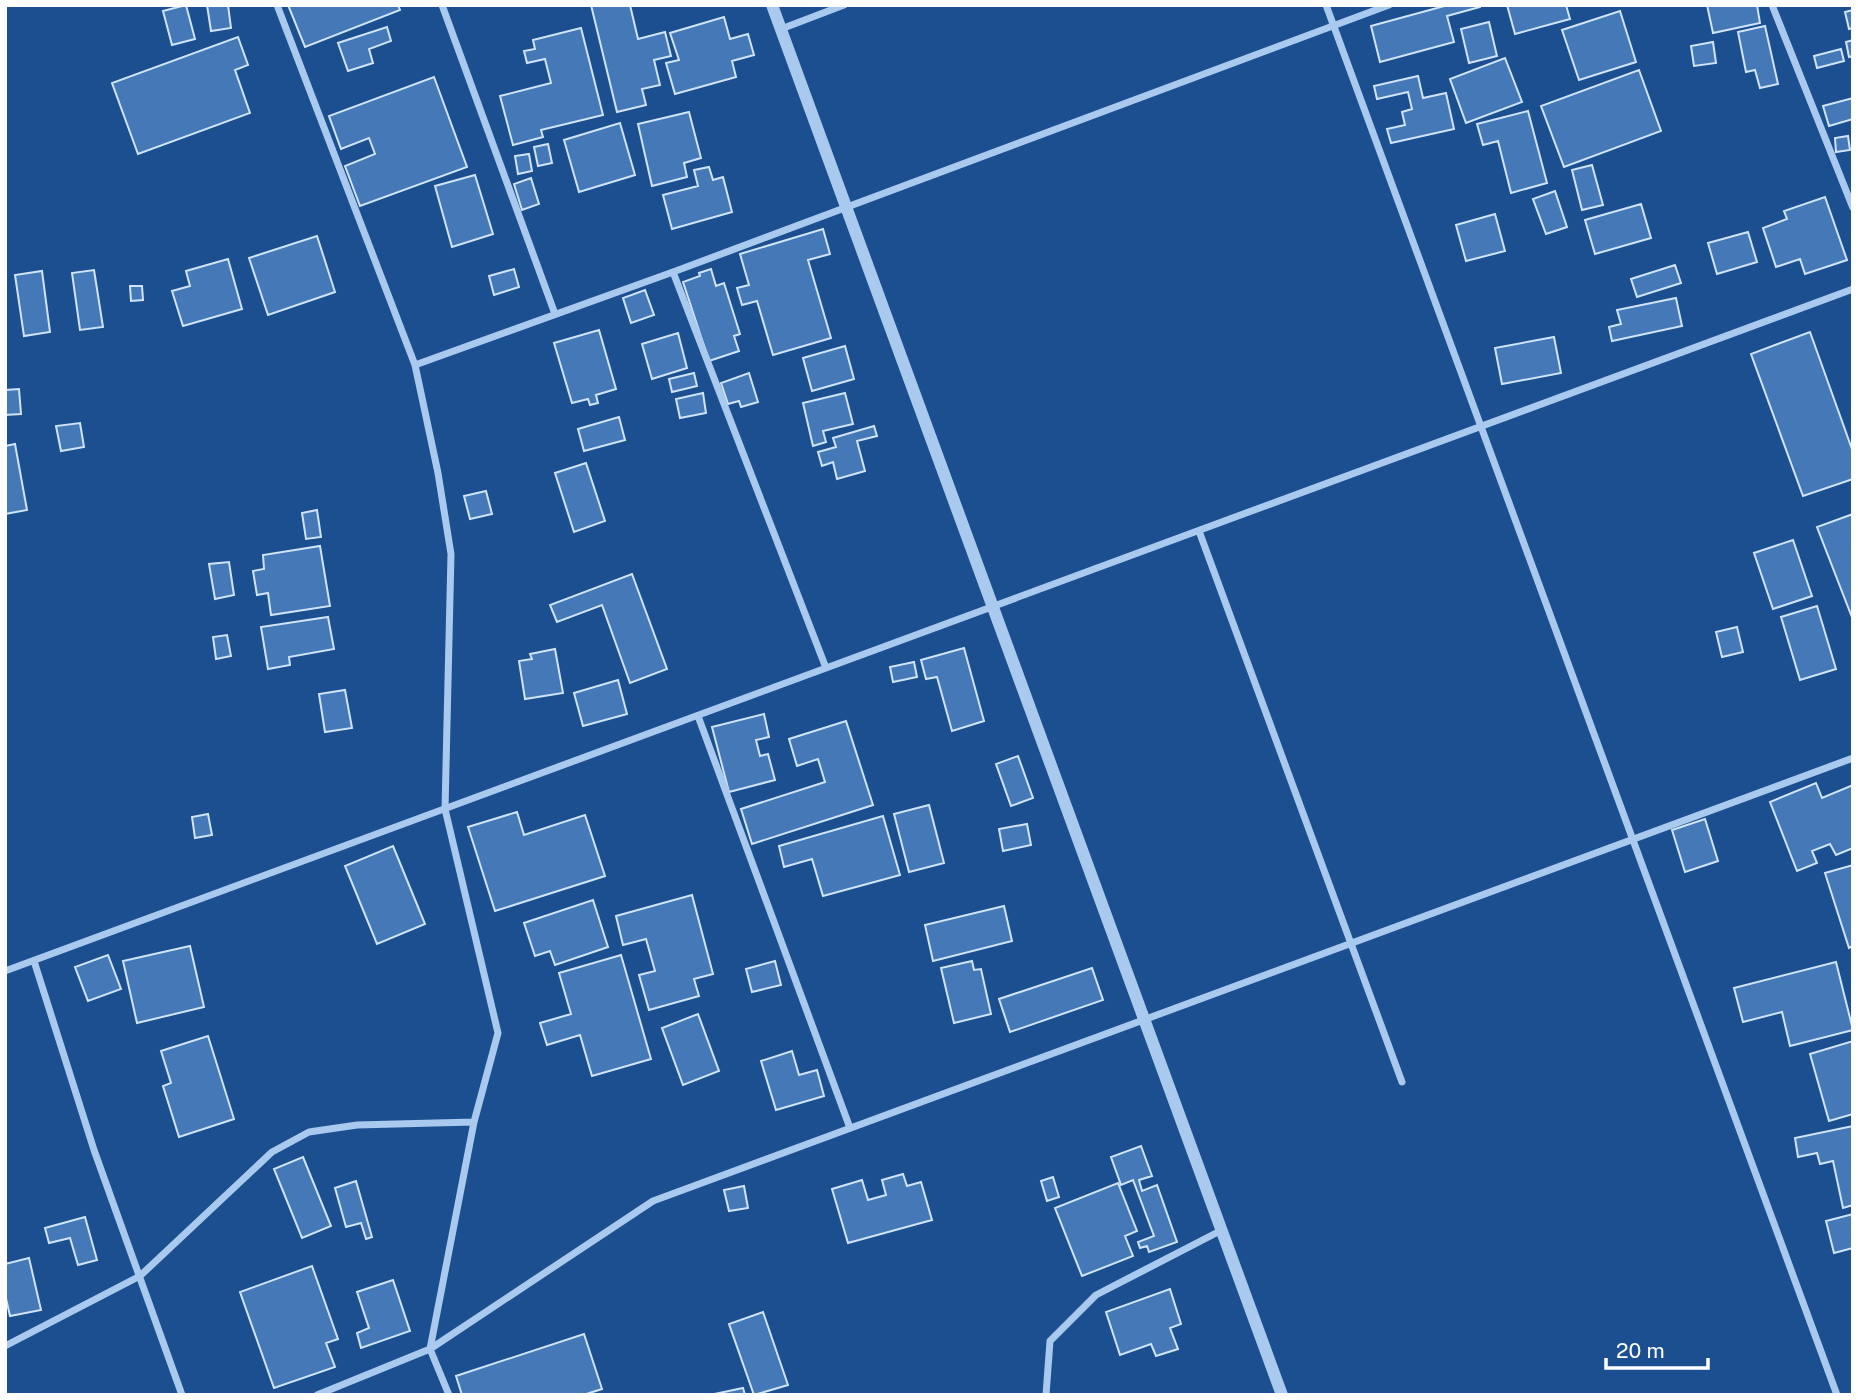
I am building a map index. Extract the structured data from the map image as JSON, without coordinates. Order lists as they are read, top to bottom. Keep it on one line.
{"scale_bar":"20 m"}
